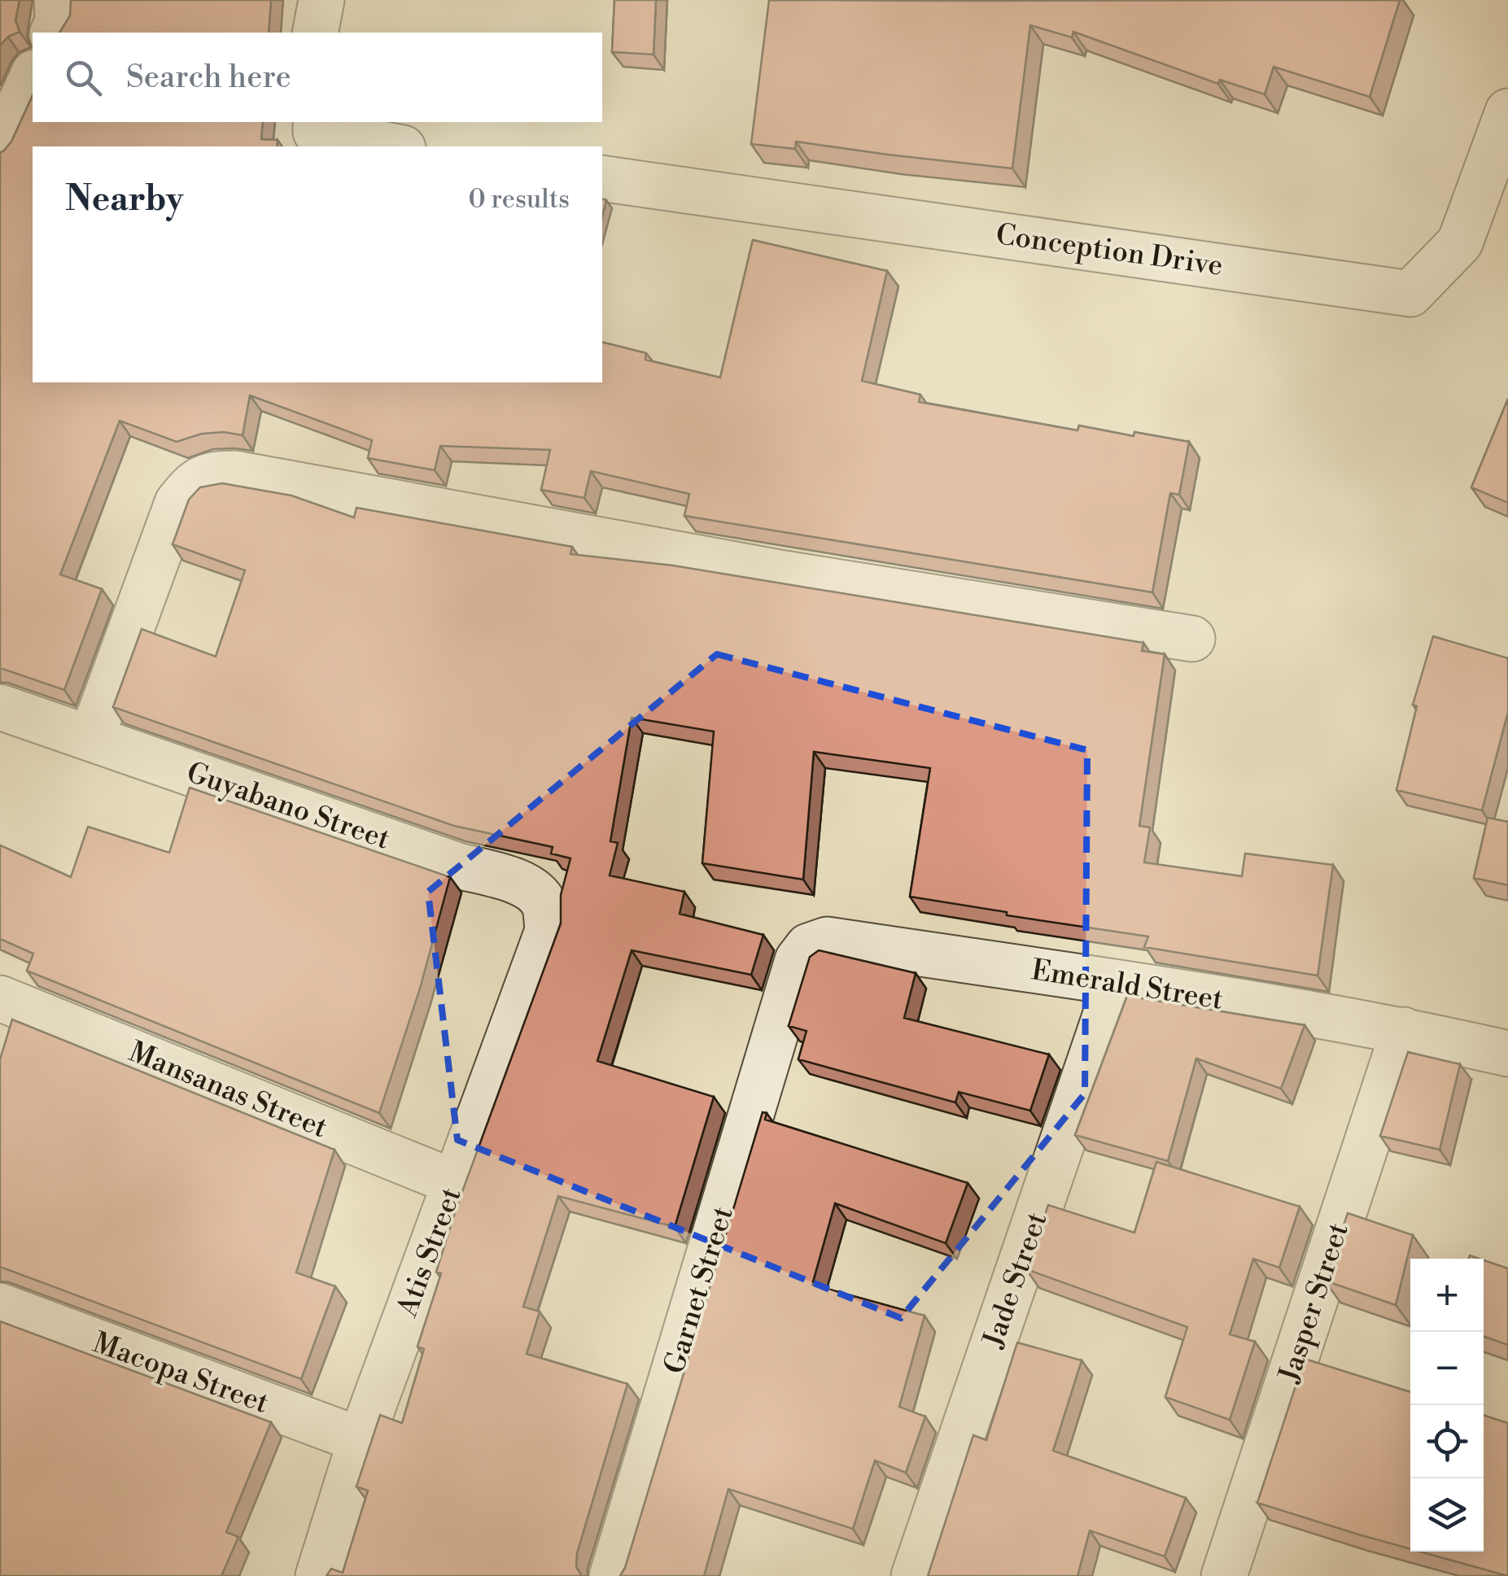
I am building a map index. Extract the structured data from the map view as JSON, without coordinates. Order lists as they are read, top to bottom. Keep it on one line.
{"streets":{"street":["Conception Drive","Guyabano Street","Emerald Street","Mansanas Street","Atis Street","Jade Street","Garnet Street","Jasper Street","Macopa Street"]},"crossings":[["Guyabano Street","Atis Street"],["Emerald Street","Jade Street"],["Emerald Street","Garnet Street"],["Emerald Street","Jasper Street"],["Mansanas Street","Atis Street"],["Atis Street","Macopa Street"]],"page":{"search":"Search here","heading":["Nearby","0 results"],"map_buttons":["+","−"]}}
